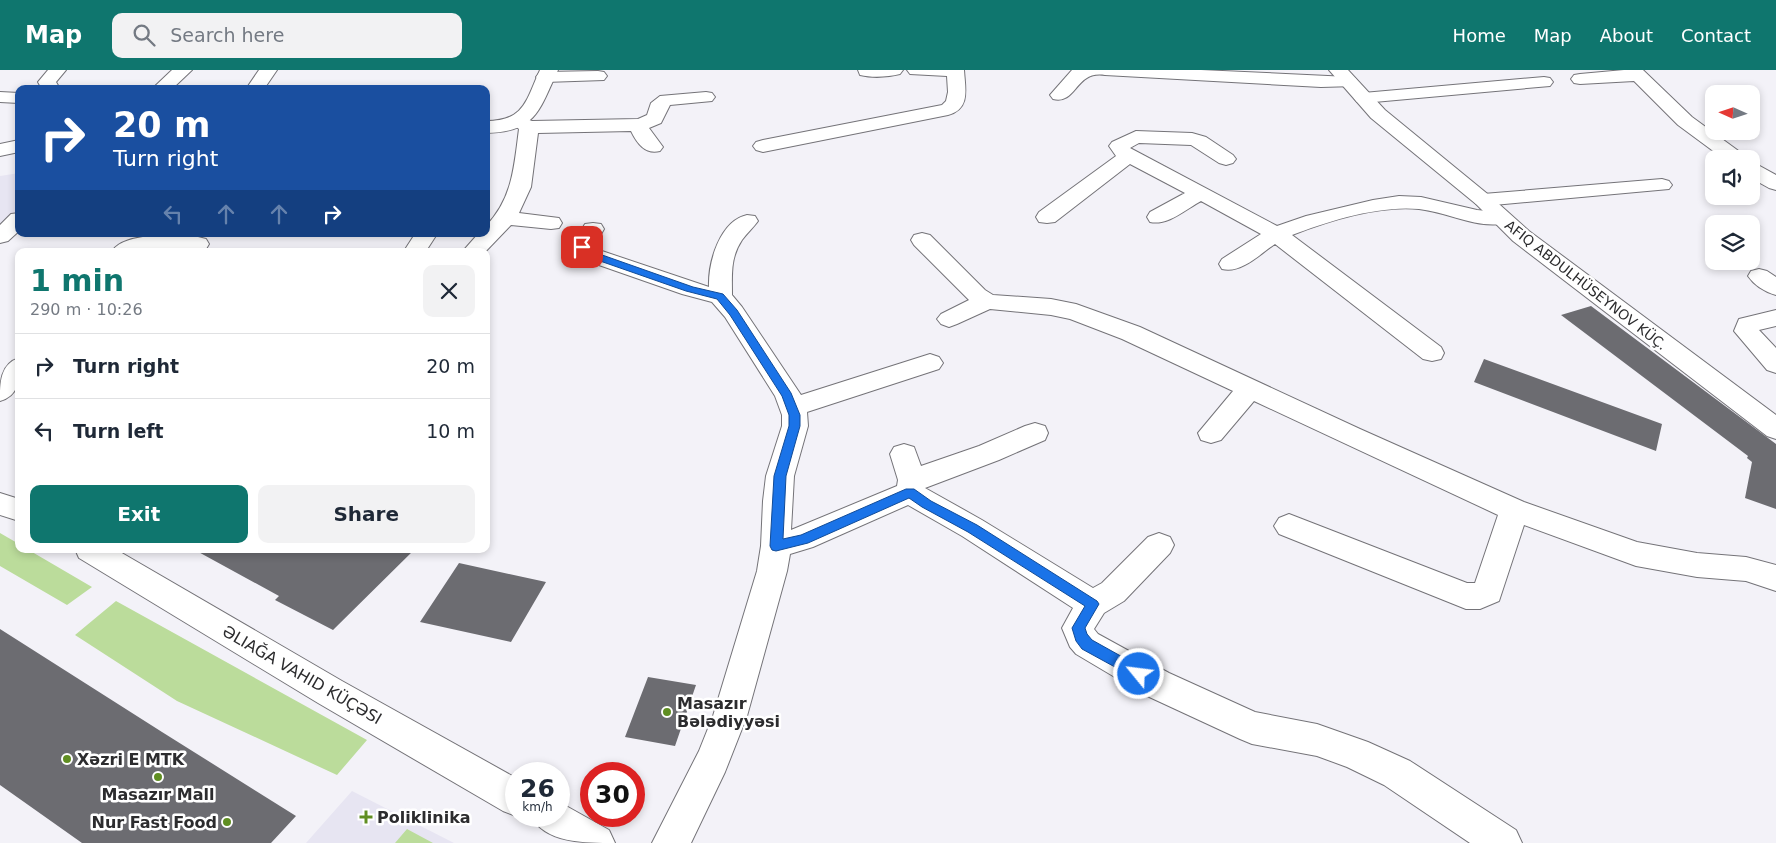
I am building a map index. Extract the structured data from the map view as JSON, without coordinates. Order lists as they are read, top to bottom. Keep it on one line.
{"streets":{"street":["AFIQ ABDULHÜSEYNOV KÜÇ.","ƏLIAĞA VAHID KÜÇƏSI"]},"places":{"other":["Masazır Bələdiyyəsi","Xəzri E MTK","Masazır Mall","Nur Fast Food"],"health":["Poliklinika"]},"north":"left","page":{"header":"Map","search":"Search here","nav":["Home","Map","About","Contact"],"turn":["20 m","Turn right"],"heading":["1 min","290 m · 10:26"],"list":[{"name":"Turn right","value":"20 m"},{"name":"Turn left","value":"10 m"}],"buttons":["Exit","Share"],"speed":"26 km/h","limit":"30"}}
